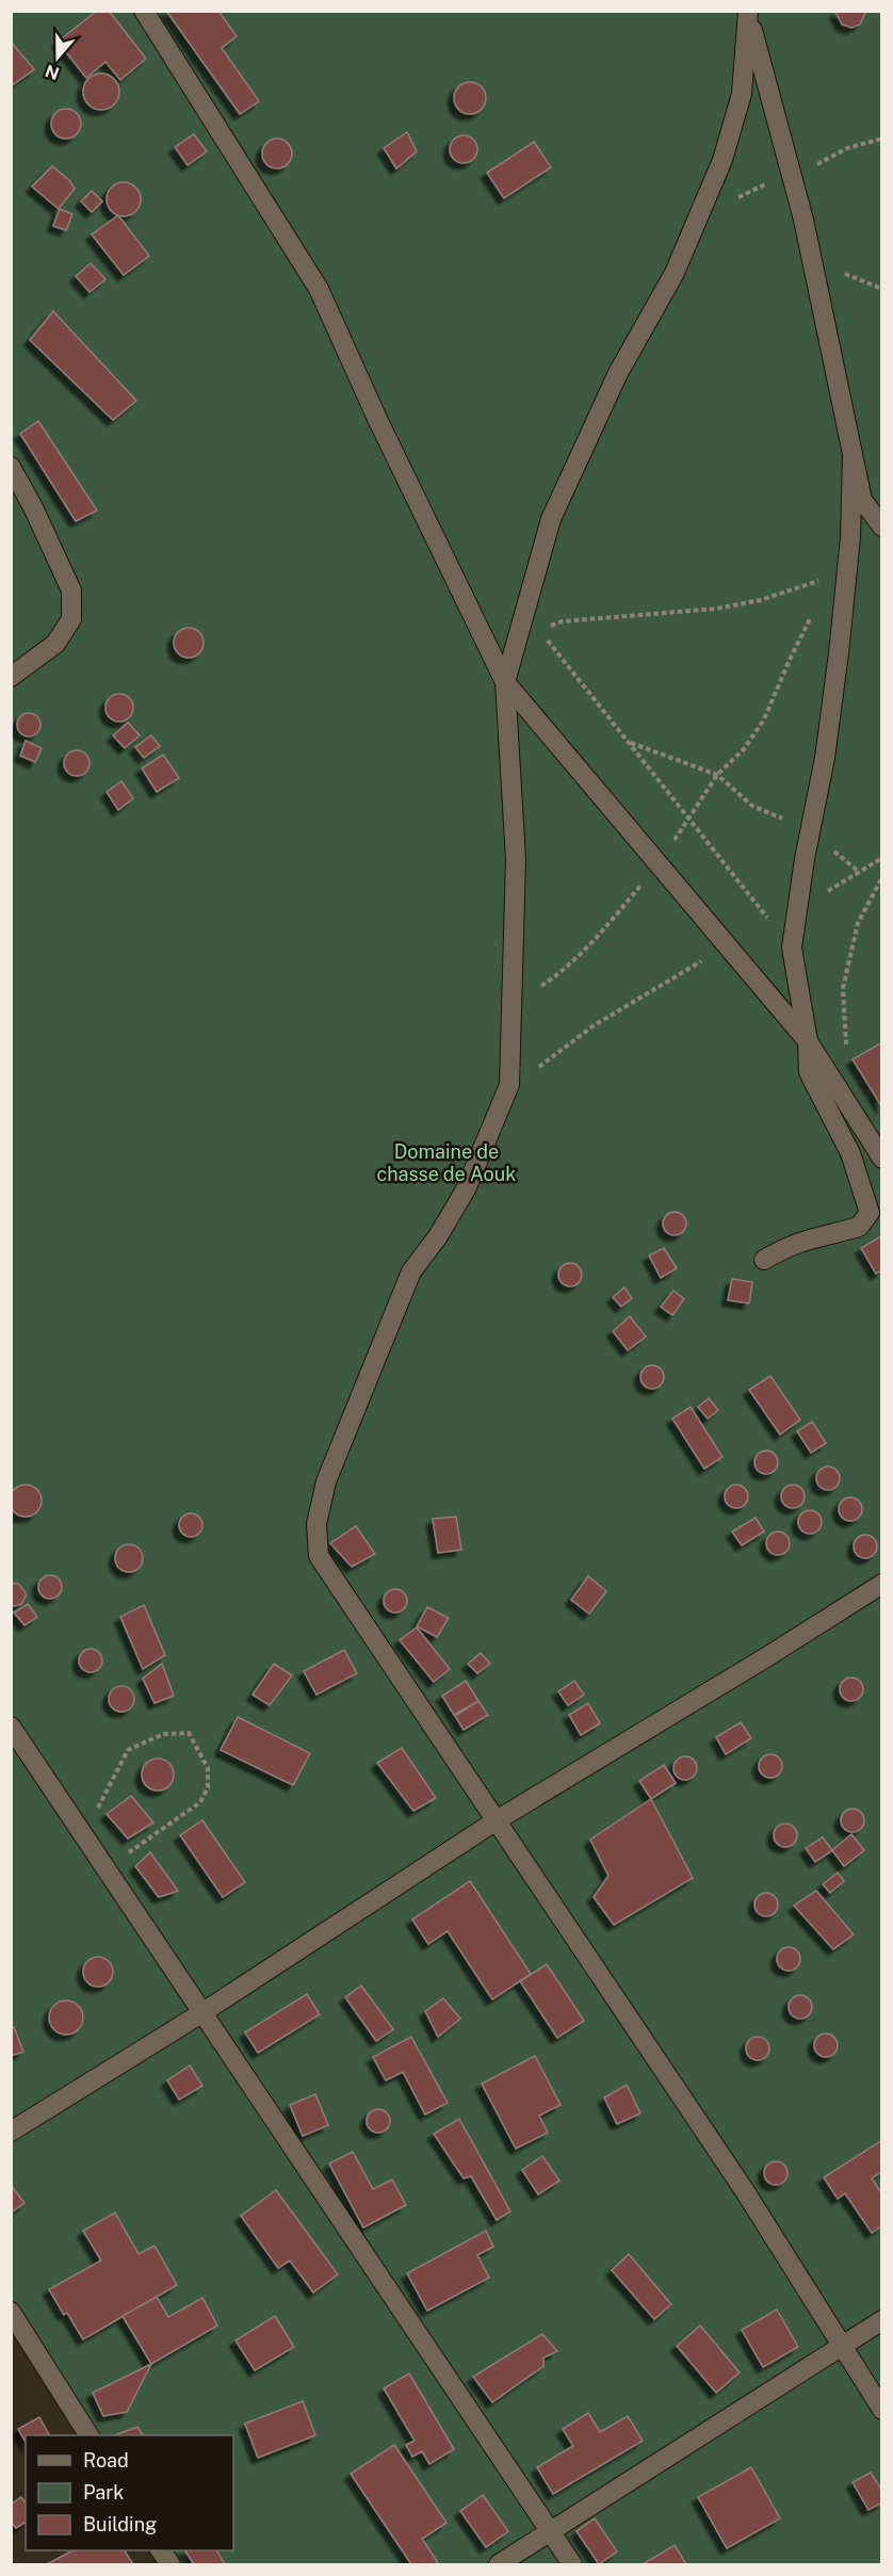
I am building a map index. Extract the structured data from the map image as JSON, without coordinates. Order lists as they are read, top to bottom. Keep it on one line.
{"parks":["Domaine de chasse de Aouk"],"legend":["Road","Park","Building"],"north":"bottom"}
